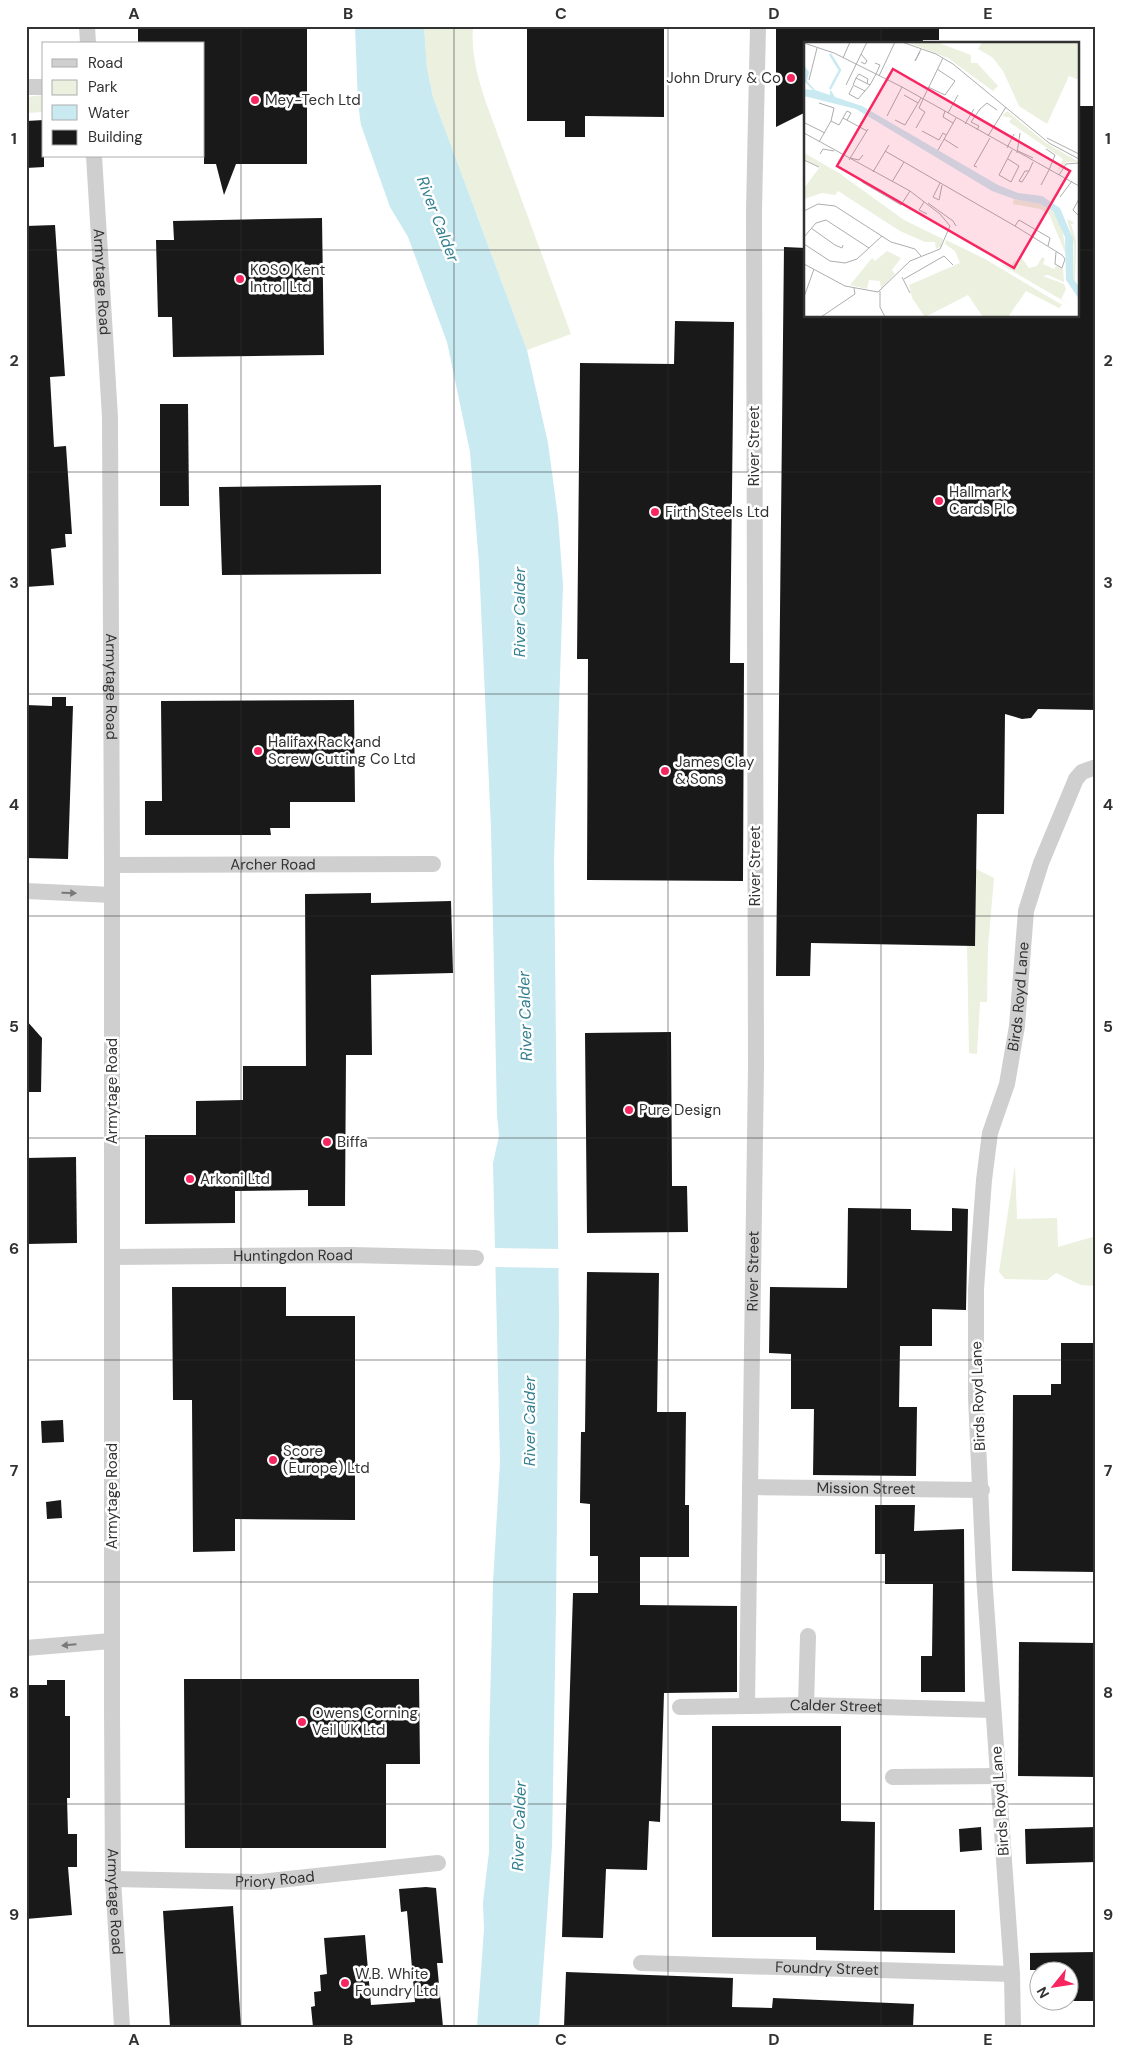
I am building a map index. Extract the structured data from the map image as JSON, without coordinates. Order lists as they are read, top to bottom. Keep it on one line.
{"streets":{"street":["Armytage Road","River Street","Archer Road","Birds Royd Lane","Huntingdon Road","Mission Street","Calder Street","Priory Road","Foundry Street"]},"crossings":[["Armytage Road","Archer Road"],["Armytage Road","Huntingdon Road"],["Armytage Road","Priory Road"],["River Street","Mission Street"],["River Street","Calder Street"],["Birds Royd Lane","Mission Street"],["Birds Royd Lane","Calder Street"],["Birds Royd Lane","Foundry Street"]],"water":["River Calder"],"places":["John Drury & Co","Mey-Tech Ltd","KOSO Kent Introl Ltd","Hallmark Cards Plc","Firth Steels Ltd","Halifax Rack and Screw Cutting Co Ltd","James Clay & Sons","Pure Design","Biffa","Arkoni Ltd","Score (Europe) Ltd","Owens Corning Veil UK Ltd","W.B. White Foundry Ltd"],"legend":["Road","Park","Water","Building"],"north":"bottom left","grid":{"columns":["A","B","C","D","E"],"rows":["1","2","3","4","5","6","7","8","9"]}}
